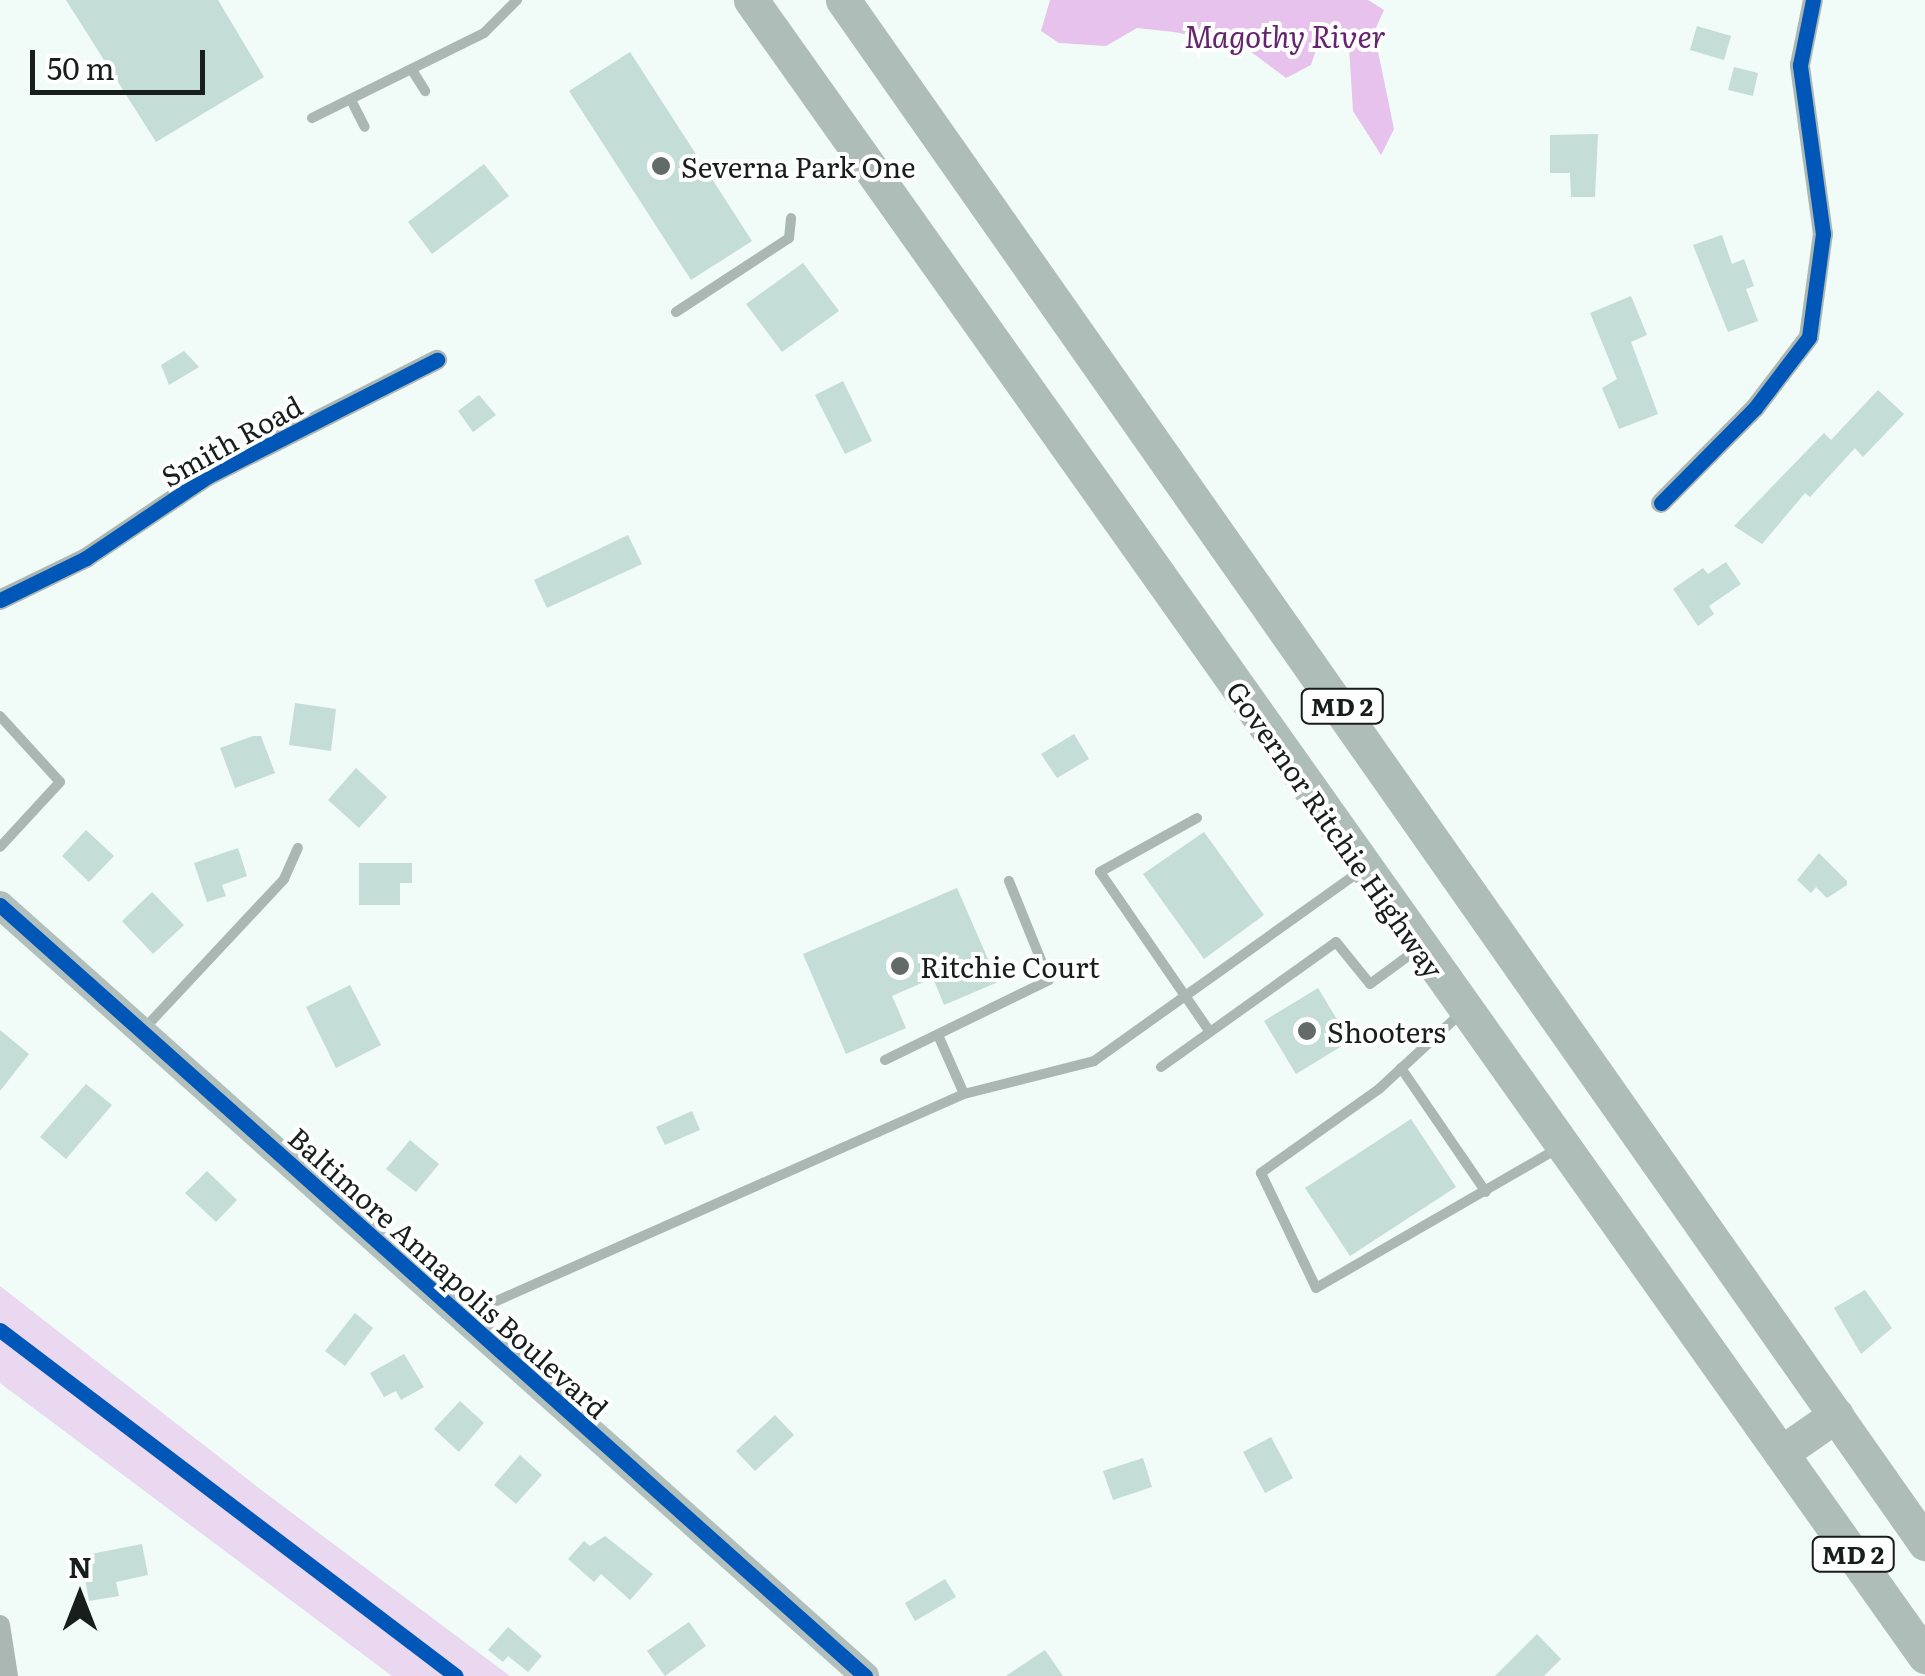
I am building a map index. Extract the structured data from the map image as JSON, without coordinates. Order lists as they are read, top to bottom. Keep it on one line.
{"streets":{"highway":["MD 2","Governor Ritchie Highway"],"street":["Smith Road","Baltimore Annapolis Boulevard"]},"water":["Magothy River"],"places":["Severna Park One","Ritchie Court","Shooters"],"scale_bar":"50 m","north":"top"}
